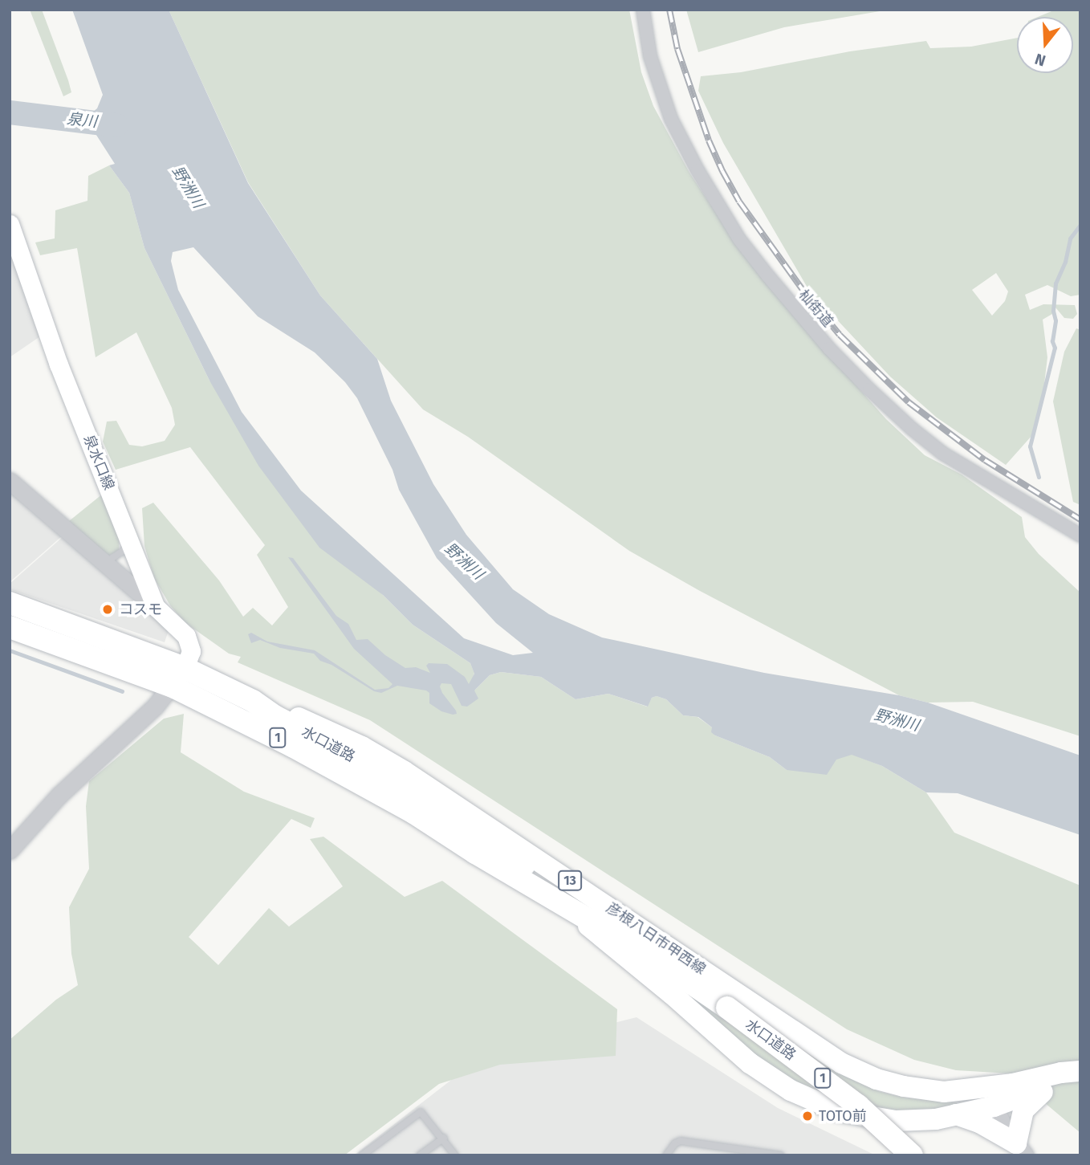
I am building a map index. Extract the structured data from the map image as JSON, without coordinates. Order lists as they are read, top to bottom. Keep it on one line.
{"streets":{"highway":["1","水口道路"],"main road":["泉水口線","13","彦根八日市甲西線"],"street":["杣街道"]},"crossings":[["泉水口線","水口道路"],["水口道路","彦根八日市甲西線"],["13","彦根八日市甲西線"]],"water":["泉川","野洲川"],"places":["コスモ","TOTO前"],"north":"bottom"}
